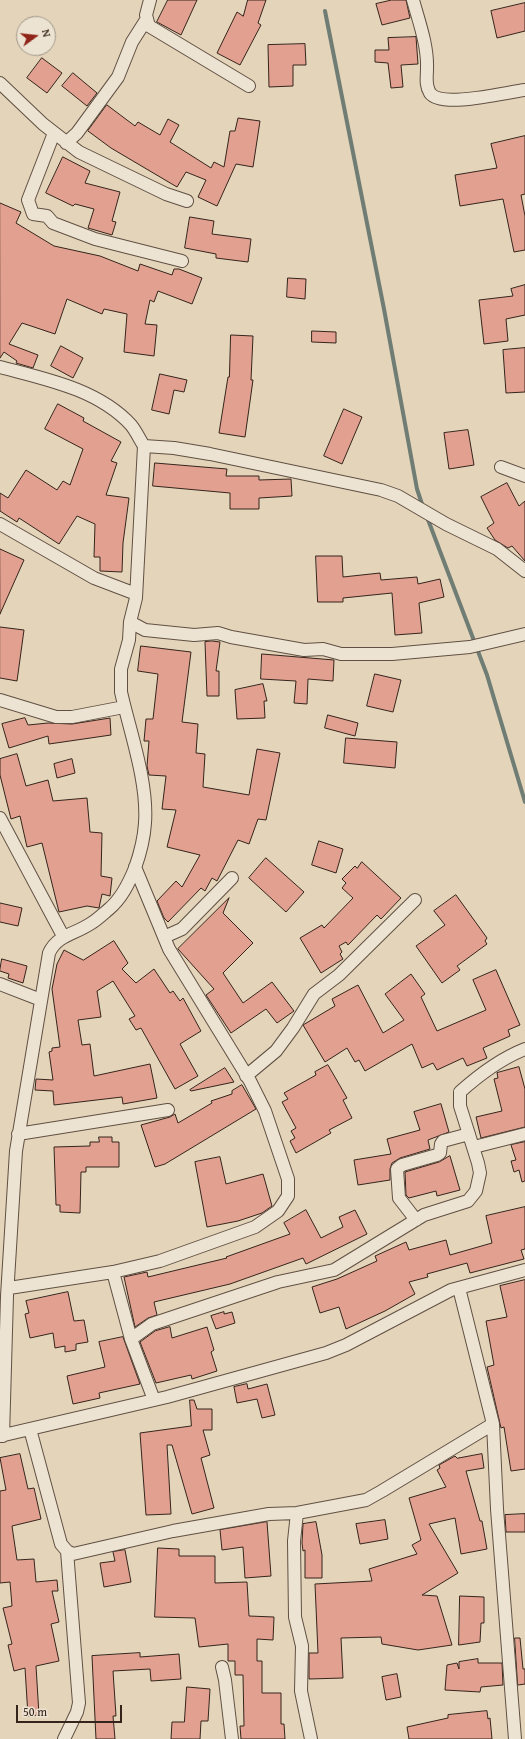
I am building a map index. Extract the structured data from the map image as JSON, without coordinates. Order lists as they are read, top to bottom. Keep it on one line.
{"scale_bar":"50 m","north":"right"}
